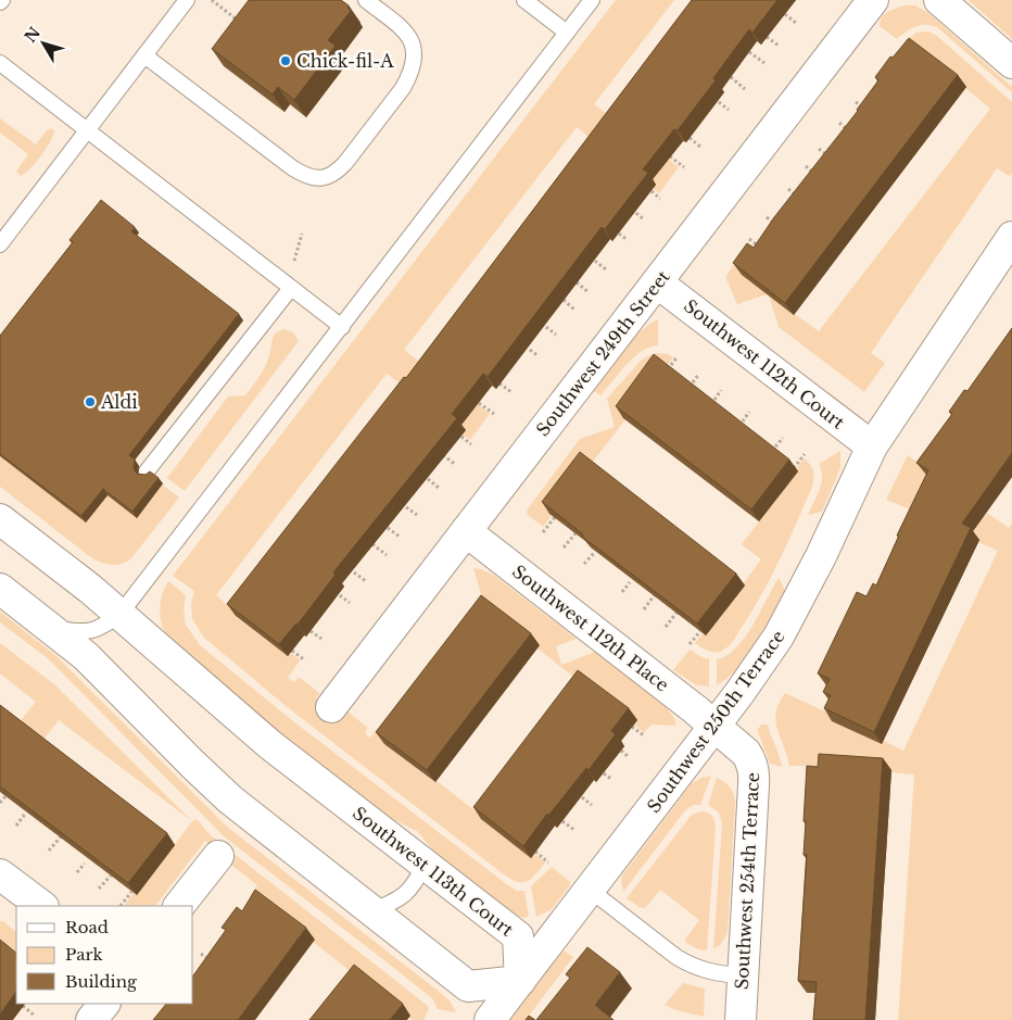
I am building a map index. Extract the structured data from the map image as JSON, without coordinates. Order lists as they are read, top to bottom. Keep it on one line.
{"streets":{"street":["Southwest 249th Street","Southwest 112th Court","Southwest 112th Place","Southwest 250th Terrace","Southwest 113th Court","Southwest 254th Terrace"]},"crossings":[["Southwest 249th Street","Southwest 112th Court"],["Southwest 249th Street","Southwest 112th Place"],["Southwest 112th Court","Southwest 250th Terrace"],["Southwest 112th Place","Southwest 250th Terrace"],["Southwest 112th Place","Southwest 254th Terrace"],["Southwest 250th Terrace","Southwest 113th Court"],["Southwest 250th Terrace","Southwest 254th Terrace"]],"places":["Chick-fil-A","Aldi"],"legend":["Road","Park","Building"],"north":"top left"}
